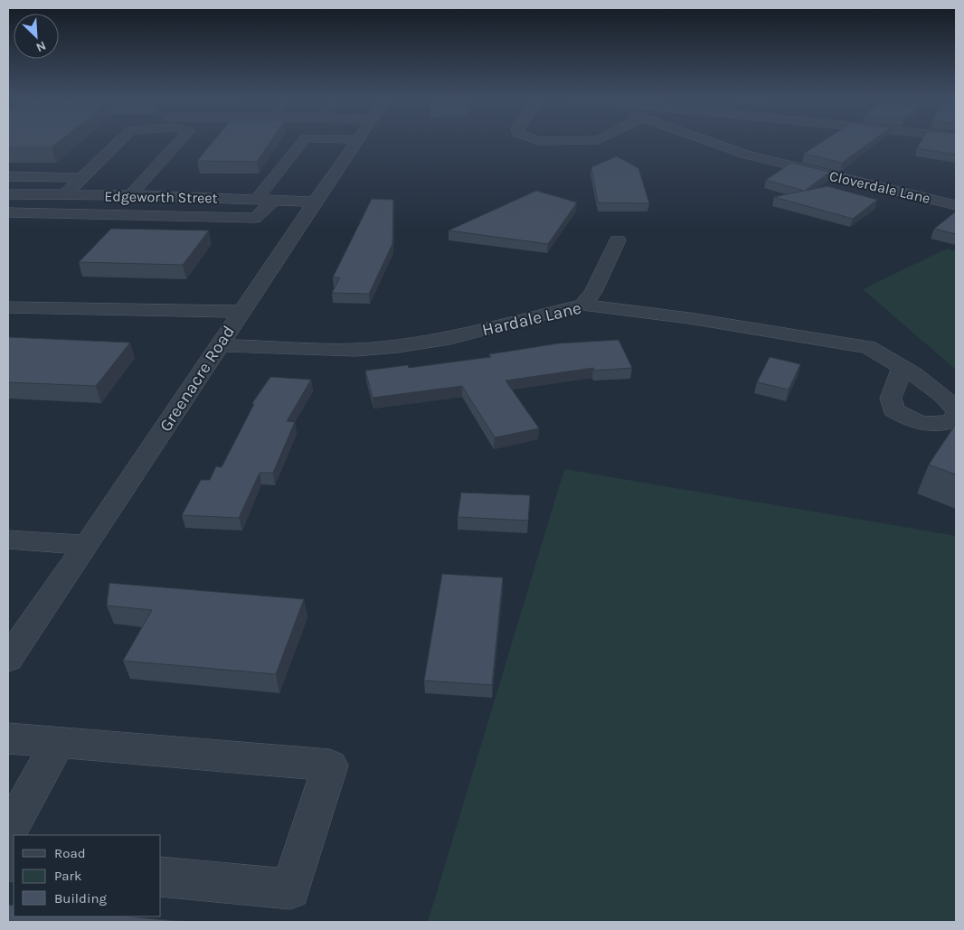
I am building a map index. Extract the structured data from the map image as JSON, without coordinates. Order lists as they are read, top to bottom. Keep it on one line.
{"streets":{"street":["Cloverdale Lane","Edgeworth Street","Hardale Lane","Greenacre Road"]},"crossings":[["Edgeworth Street","Greenacre Road"],["Hardale Lane","Greenacre Road"]],"legend":["Road","Park","Building"],"north":"bottom right"}
